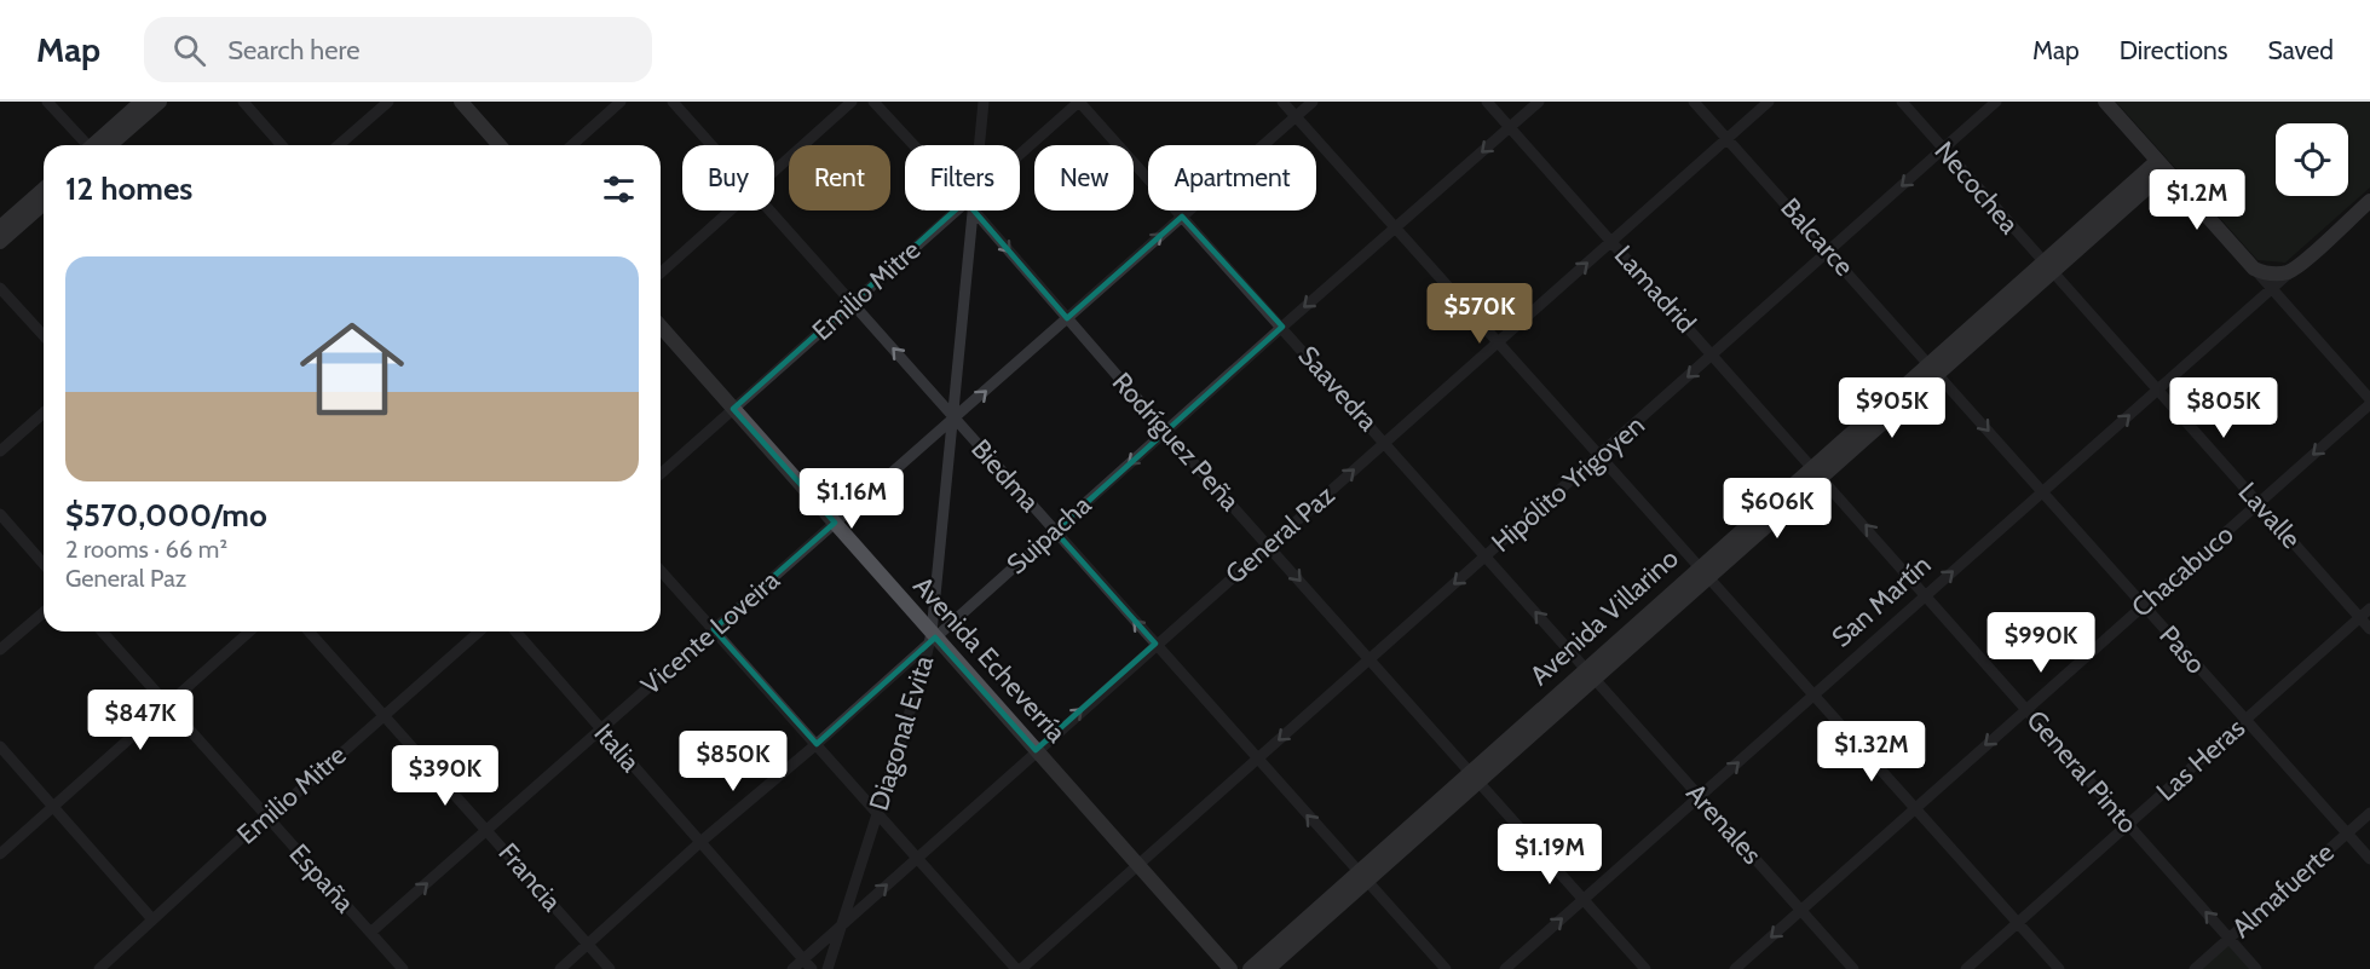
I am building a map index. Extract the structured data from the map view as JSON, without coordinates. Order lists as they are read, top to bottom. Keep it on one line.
{"streets":{"main road":["San Martín","Avenida Villarino","Avenida Echeverría"],"street":["Necochea","Balcarce","Lamadrid","Emilio Mitre","Saavedra","Rodríguez Peña","Biedma","Hipólito Yrigoyen","Lavalle","Suipacha","General Paz","Chacabuco","Vicente Loveira","Paso","Diagonal Evita","Italia","Las Heras","General Pinto","Arenales","Francia","España","Almafuerte"]},"crossings":[["Necochea","Hipólito Yrigoyen"],["Necochea","Lavalle"],["Necochea","Avenida Villarino"],["Balcarce","Hipólito Yrigoyen"],["Balcarce","General Paz"],["Balcarce","Avenida Villarino"],["Balcarce","Paso"],["Lamadrid","Hipólito Yrigoyen"],["Lamadrid","Suipacha"],["Lamadrid","General Paz"],["Lamadrid","Avenida Villarino"],["Lamadrid","General Pinto"],["Emilio Mitre","Saavedra"],["Emilio Mitre","Biedma"],["Emilio Mitre","Avenida Echeverría"],["Emilio Mitre","Francia"],["Emilio Mitre","España"],["Saavedra","Hipólito Yrigoyen"],["Saavedra","Suipacha"],["Saavedra","General Paz"],["Saavedra","Avenida Villarino"],["Saavedra","Vicente Loveira"],["Saavedra","Arenales"],["Rodríguez Peña","Hipólito Yrigoyen"],["Rodríguez Peña","Suipacha"],["Rodríguez Peña","General Paz"],["Rodríguez Peña","San Martín"],["Rodríguez Peña","Avenida Villarino"],["Rodríguez Peña","Vicente Loveira"],["Biedma","Hipólito Yrigoyen"],["Biedma","Suipacha"],["Biedma","General Paz"],["Biedma","Avenida Villarino"],["Biedma","Vicente Loveira"],["Biedma","Diagonal Evita"],["Hipólito Yrigoyen","Avenida Echeverría"],["Lavalle","Chacabuco"],["Lavalle","San Martín"],["Lavalle","Avenida Villarino"],["Lavalle","Las Heras"],["Suipacha","Avenida Echeverría"],["Suipacha","Diagonal Evita"],["Suipacha","Italia"],["Suipacha","Francia"],["General Paz","Avenida Echeverría"],["General Paz","Diagonal Evita"],["General Paz","Italia"],["Chacabuco","Paso"],["Chacabuco","General Pinto"],["Chacabuco","Arenales"],["San Martín","Paso"],["San Martín","General Pinto"],["San Martín","Arenales"],["Avenida Villarino","Paso"],["Avenida Villarino","General Pinto"],["Avenida Villarino","Arenales"],["Vicente Loveira","Avenida Echeverría"],["Vicente Loveira","Diagonal Evita"],["Vicente Loveira","Italia"],["Vicente Loveira","Francia"],["Vicente Loveira","España"],["Paso","Las Heras"],["Paso","Almafuerte"],["Avenida Echeverría","Diagonal Evita"],["Las Heras","General Pinto"],["General Pinto","Almafuerte"]],"one_way":["Biedma","Hipólito Yrigoyen","General Paz","Chacabuco","San Martín","Vicente Loveira","General Pinto"],"page":{"header":"Map","search":"Search here","nav":["Map","Directions","Saved"],"chip":["Buy","Rent","Filters","New","Apartment"],"heading":"12 homes","price":["$1.2M","$570K","$905K","$805K","$1.16M","$606K","$990K","$847K","$1.32M","$850K","$390K","$1.19M"],"list":[{"name":"$570,000/mo","note":"2 rooms · 66 m² · General Paz"}]}}
